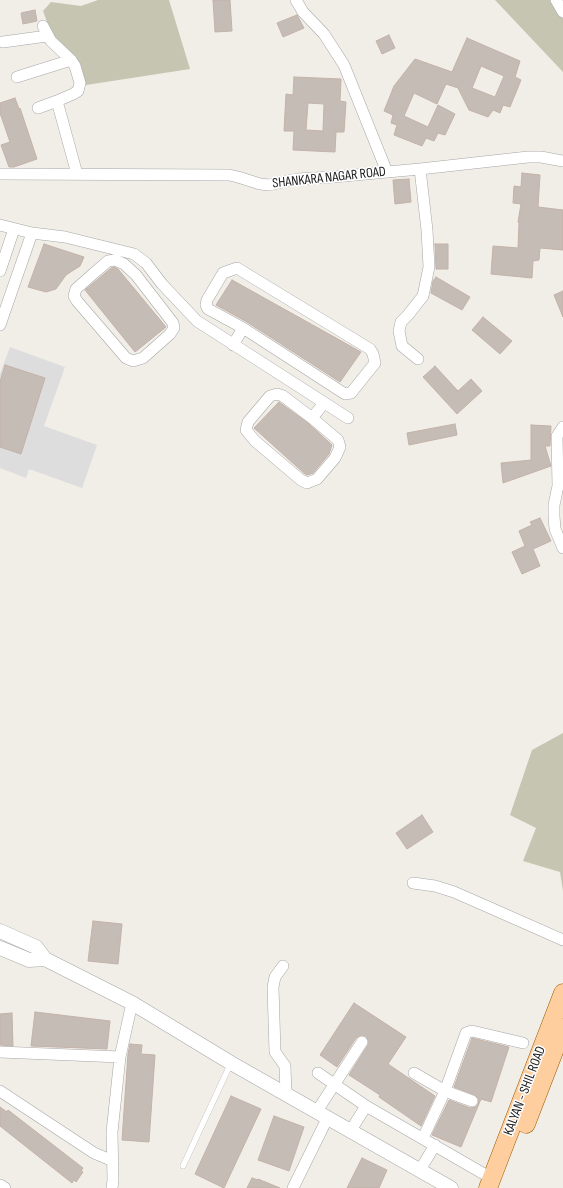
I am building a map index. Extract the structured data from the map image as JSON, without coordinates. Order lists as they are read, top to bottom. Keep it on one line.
{"streets":{"main road":["KALYAN - SHIL ROAD"],"street":["SHANKARA NAGAR ROAD"]}}
